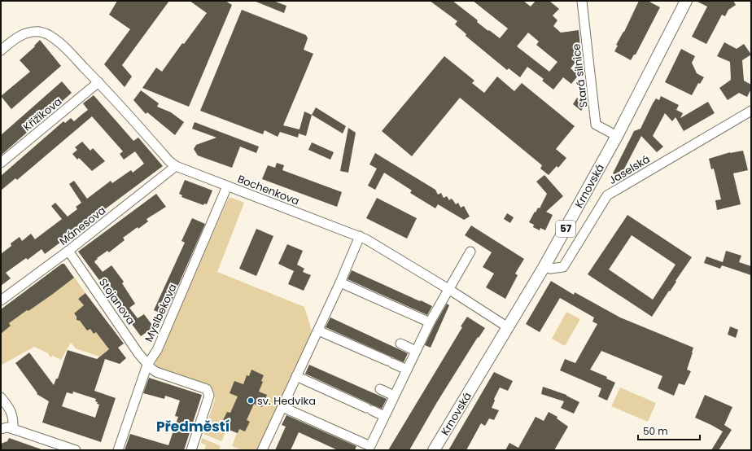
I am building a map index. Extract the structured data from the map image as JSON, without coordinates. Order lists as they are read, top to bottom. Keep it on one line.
{"streets":{"main road":["Krnovská","57"],"street":["Stará silnice","Křižíkova","Jaselská","Bochenkova","Mánesova","Stojanova","Myslbekova"]},"crossings":[["Stará silnice","Krnovská"],["Křižíkova","Bochenkova"],["Jaselská","Krnovská"],["Krnovská","Bochenkova"],["Bochenkova","Mánesova"],["Bochenkova","Myslbekova"],["Mánesova","Stojanova"],["Stojanova","Myslbekova"]],"districts":["Předměstí"],"places":["sv. Hedvika"],"scale_bar":"50 m"}
